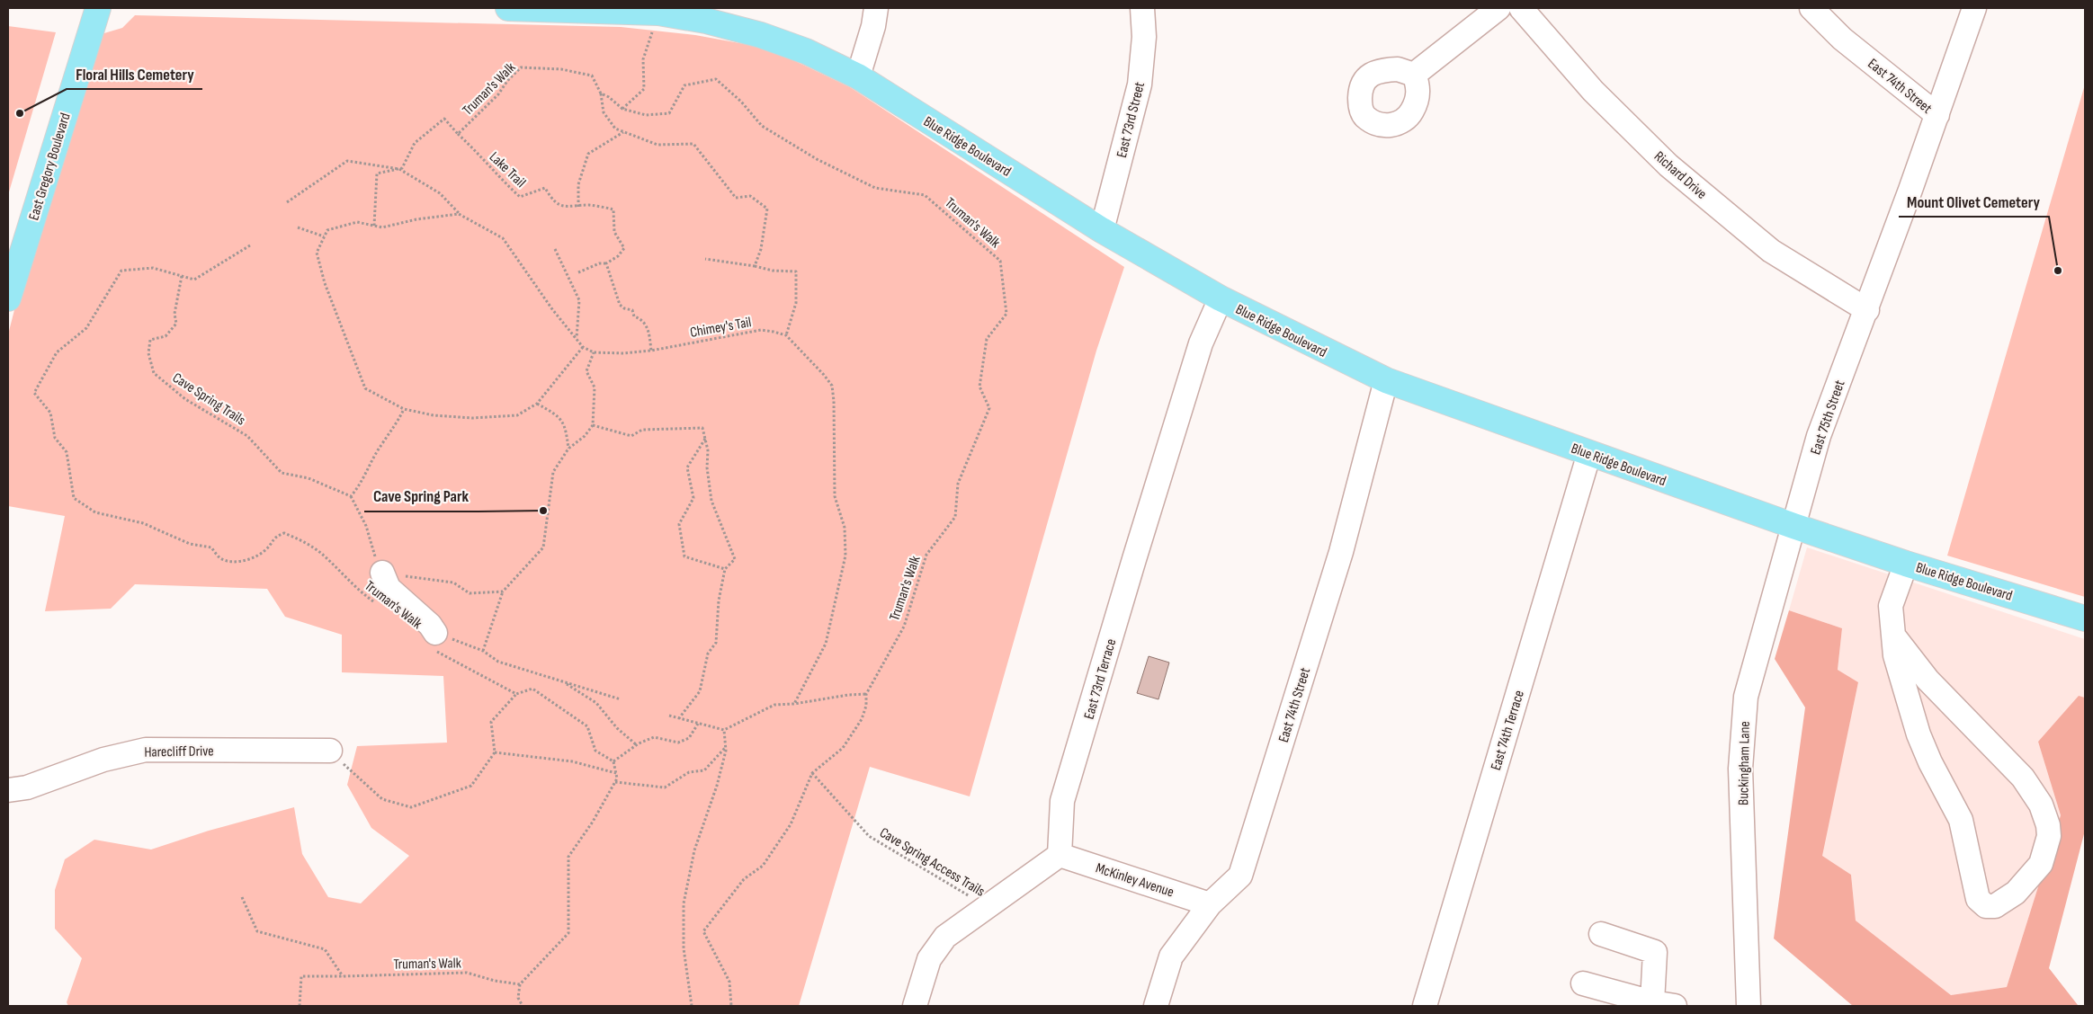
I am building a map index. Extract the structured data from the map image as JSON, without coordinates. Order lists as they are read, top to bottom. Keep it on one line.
{"streets":{"main road":["Blue Ridge Boulevard","East Gregory Boulevard"],"street":["East 74th Street","East 73rd Street","Richard Drive","East 75th Street","East 73rd Terrace","East 74th Terrace","Harecliff Drive","Buckingham Lane","McKinley Avenue"],"path":["Truman's Walk","Lake Trail","Chimey's Tail","Cave Spring Trails","Cave Spring Access Trails"]},"crossings":[["East 74th Street","Blue Ridge Boulevard"],["East 74th Street","Richard Drive"],["East 74th Street","East 75th Street"],["East 74th Street","McKinley Avenue"],["Truman's Walk","Lake Trail"],["Truman's Walk","Chimey's Tail"],["Truman's Walk","Cave Spring Trails"],["Truman's Walk","Cave Spring Access Trails"],["East 73rd Street","Blue Ridge Boulevard"],["Blue Ridge Boulevard","East 75th Street"],["Blue Ridge Boulevard","East 73rd Terrace"],["Blue Ridge Boulevard","East 74th Terrace"],["Blue Ridge Boulevard","Buckingham Lane"],["Richard Drive","East 75th Street"],["East 75th Street","Buckingham Lane"],["East 73rd Terrace","McKinley Avenue"]],"places":["Floral Hills Cemetery","Mount Olivet Cemetery","Cave Spring Park"]}
